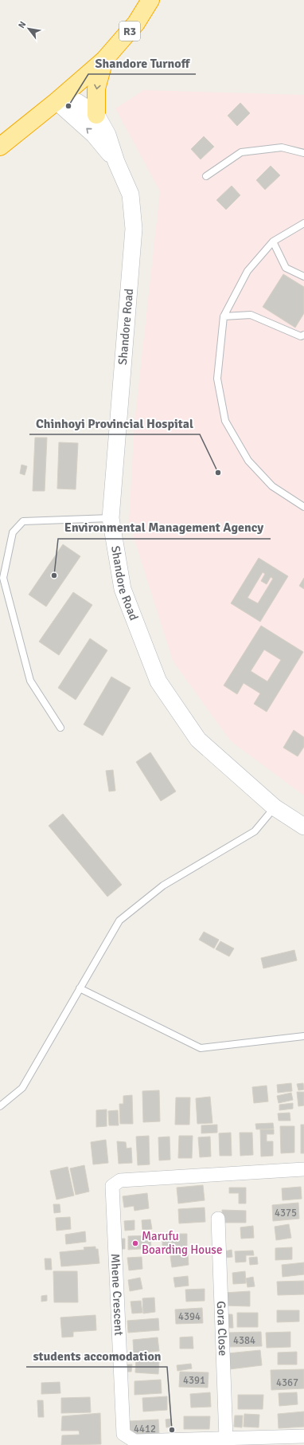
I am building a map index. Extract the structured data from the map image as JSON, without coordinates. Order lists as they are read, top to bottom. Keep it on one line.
{"streets":{"highway":["R3"],"street":["Shandore Road","Mhene Crescent","Gora Close"]},"crossings":[["Mhene Crescent","Gora Close"]],"places":["Shandore Turnoff","Chinhoyi Provincial Hospital","Environmental Management Agency","Marufu Boarding House","students accomodation"],"house_numbers":["4375","4394","4384","4391","4367","4412"],"north":"top left"}
